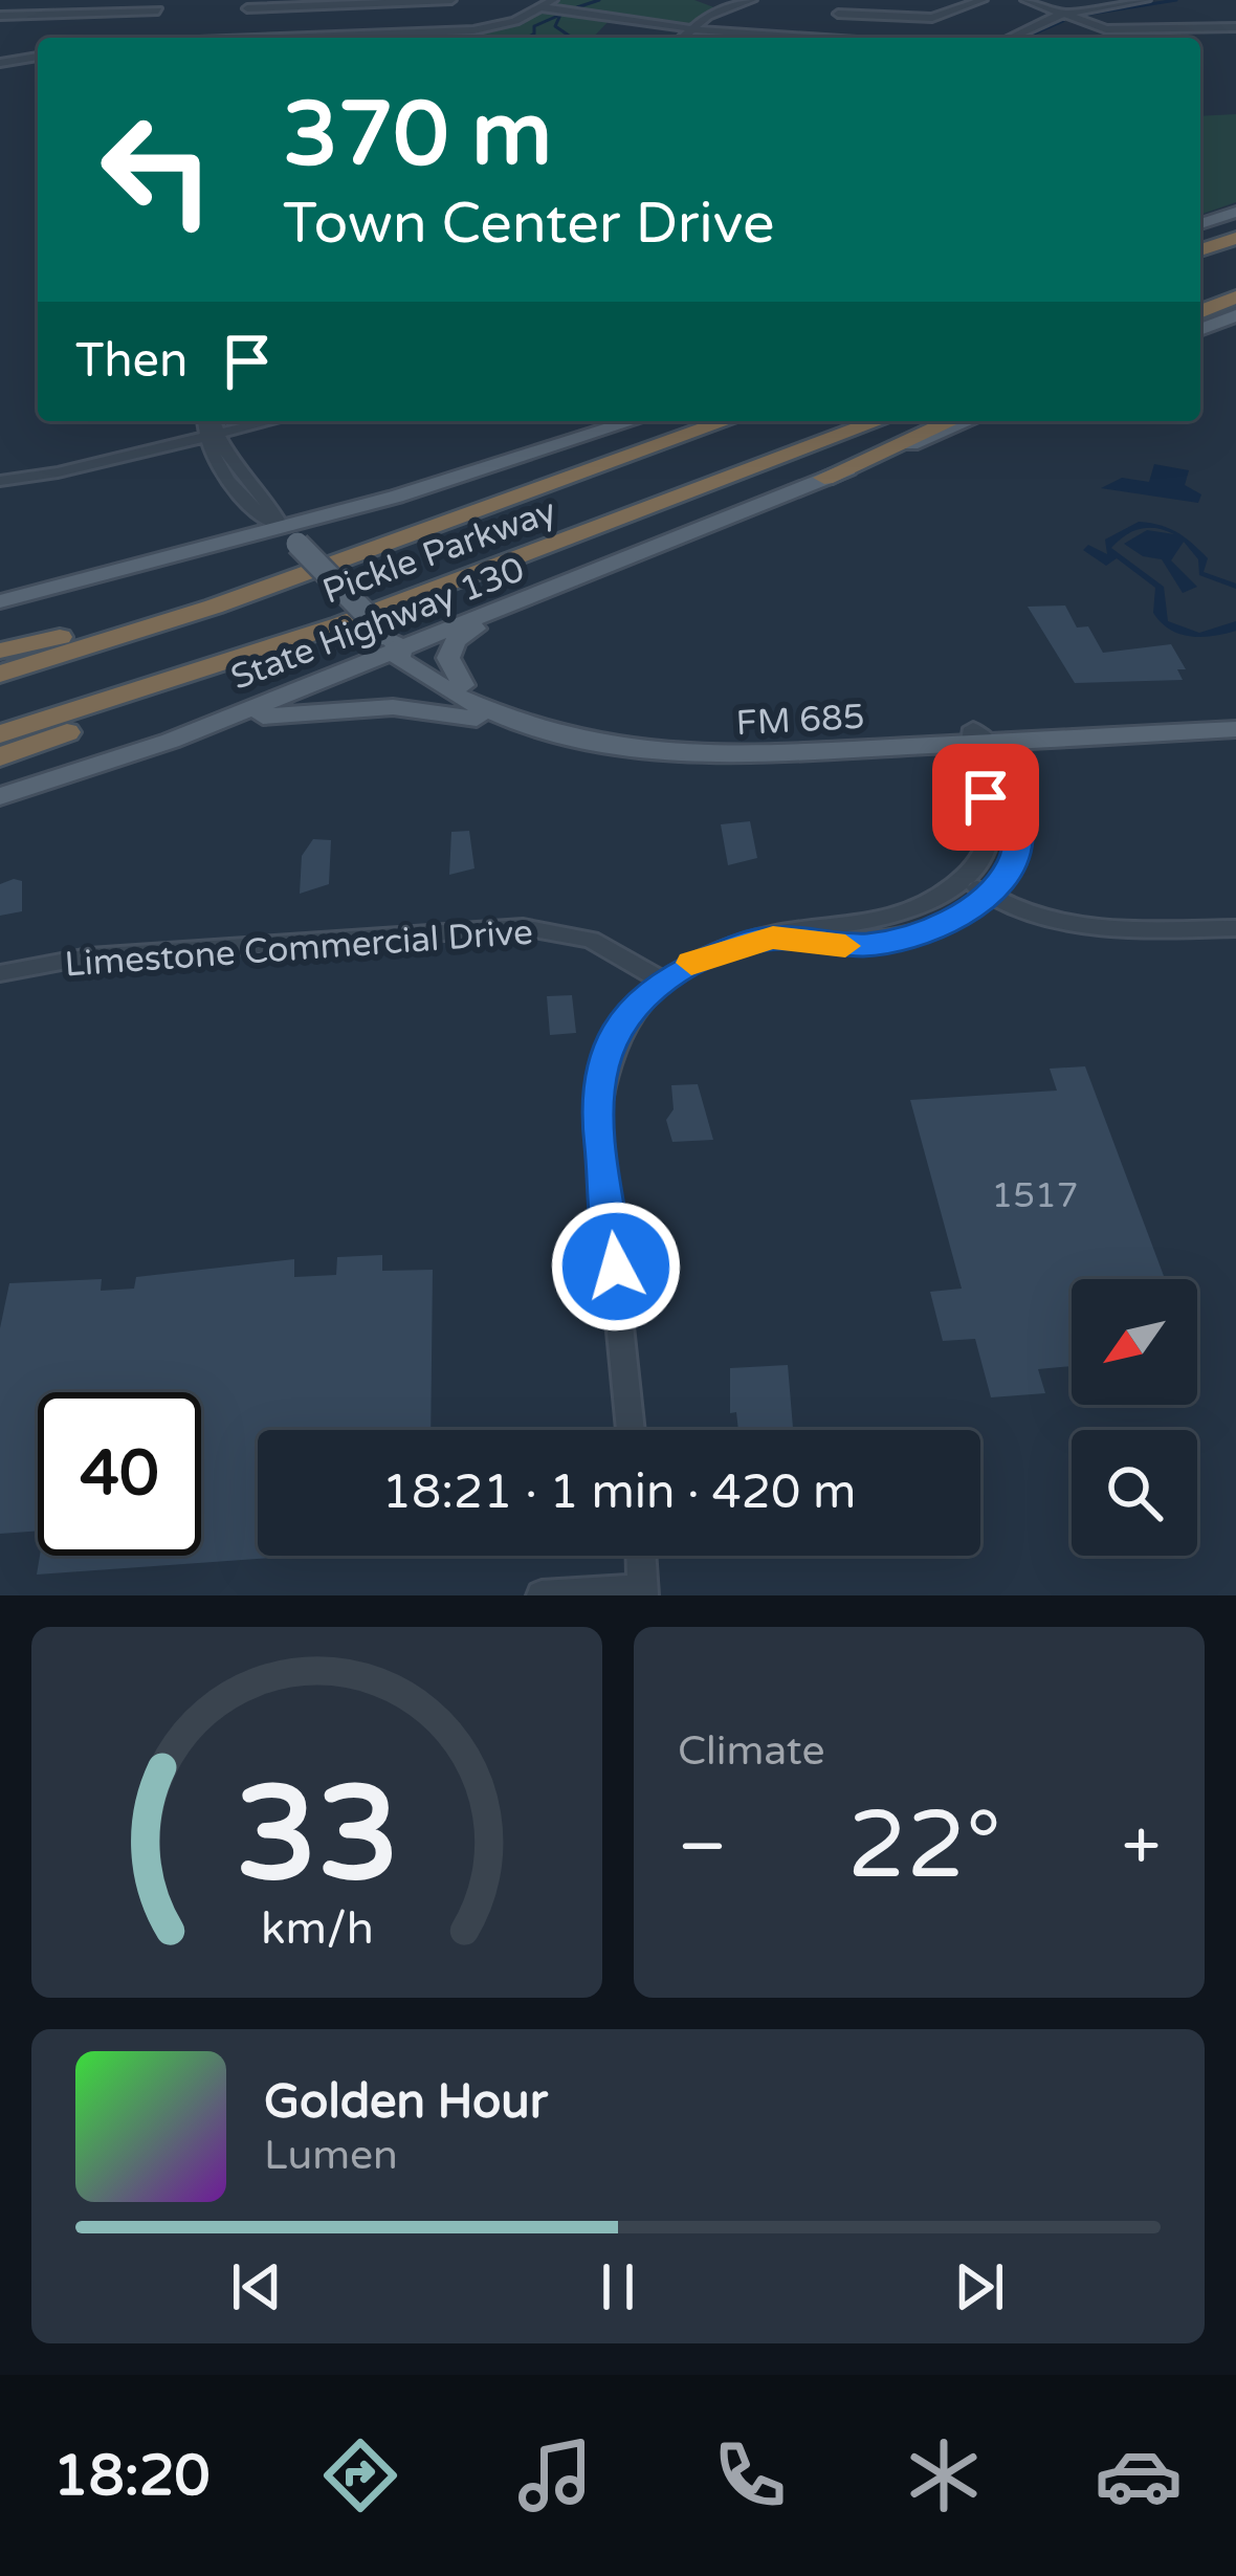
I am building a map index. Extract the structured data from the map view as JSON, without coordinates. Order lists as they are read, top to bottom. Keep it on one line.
{"streets":{"highway":["Pickle Parkway"],"main road":["State Highway 130","FM 685"],"street":["Limestone Commercial Drive"]},"crossings":[["State Highway 130","FM 685"]],"house_numbers":["1517"],"north":"bottom left","page":{"turn":["370 m","Town Center Drive"],"then":"Then","limit":"40","trip":"18:21 · 1 min · 420 m","tile":"Climate","heat":["−","22°","+"],"song":["Golden Hour","Lumen"],"tabs":"18:20","gauge":["33","km/h"]}}
